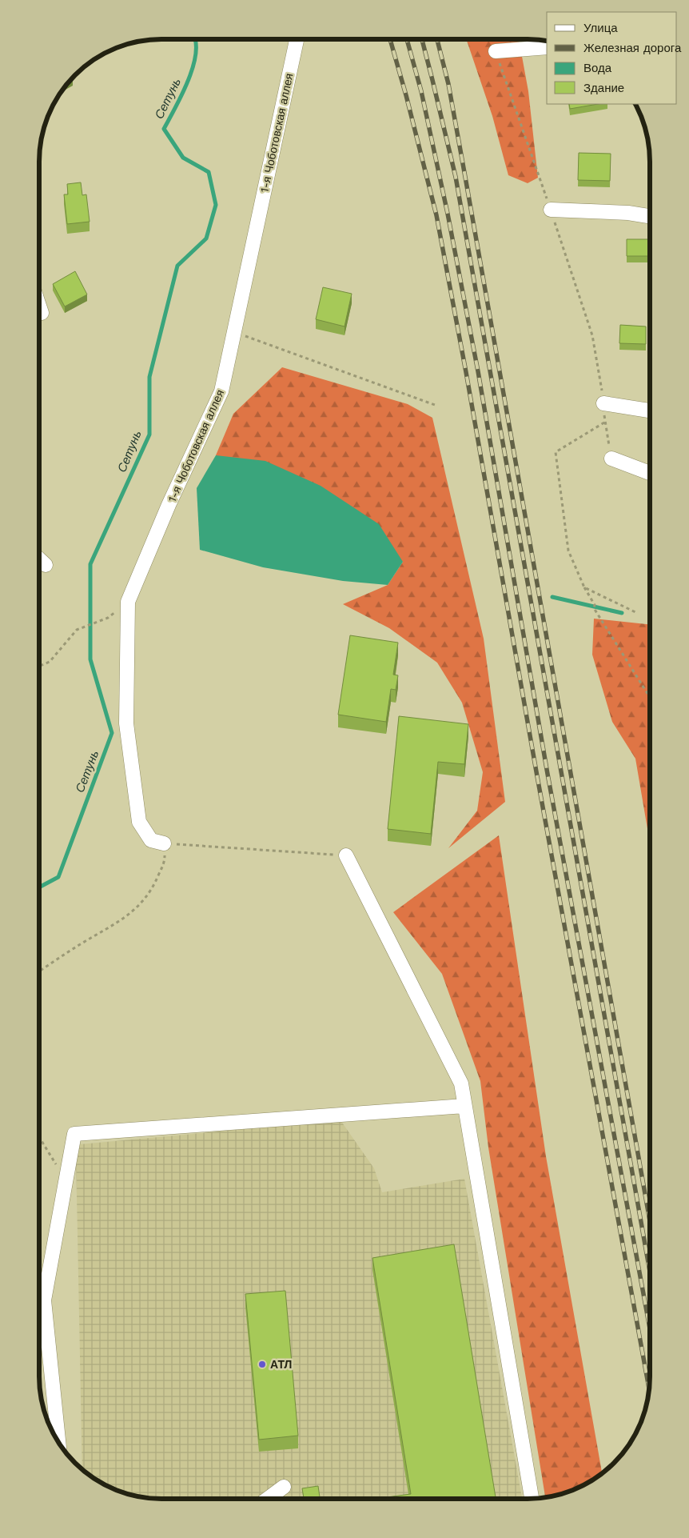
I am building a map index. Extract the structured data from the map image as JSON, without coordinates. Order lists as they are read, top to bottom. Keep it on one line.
{"streets":{"street":["1-я Чоботовская аллея"]},"water":["Сетунь"],"places":["АТЛ"],"legend":["Улица","Железная дорога","Вода","Здание"]}
